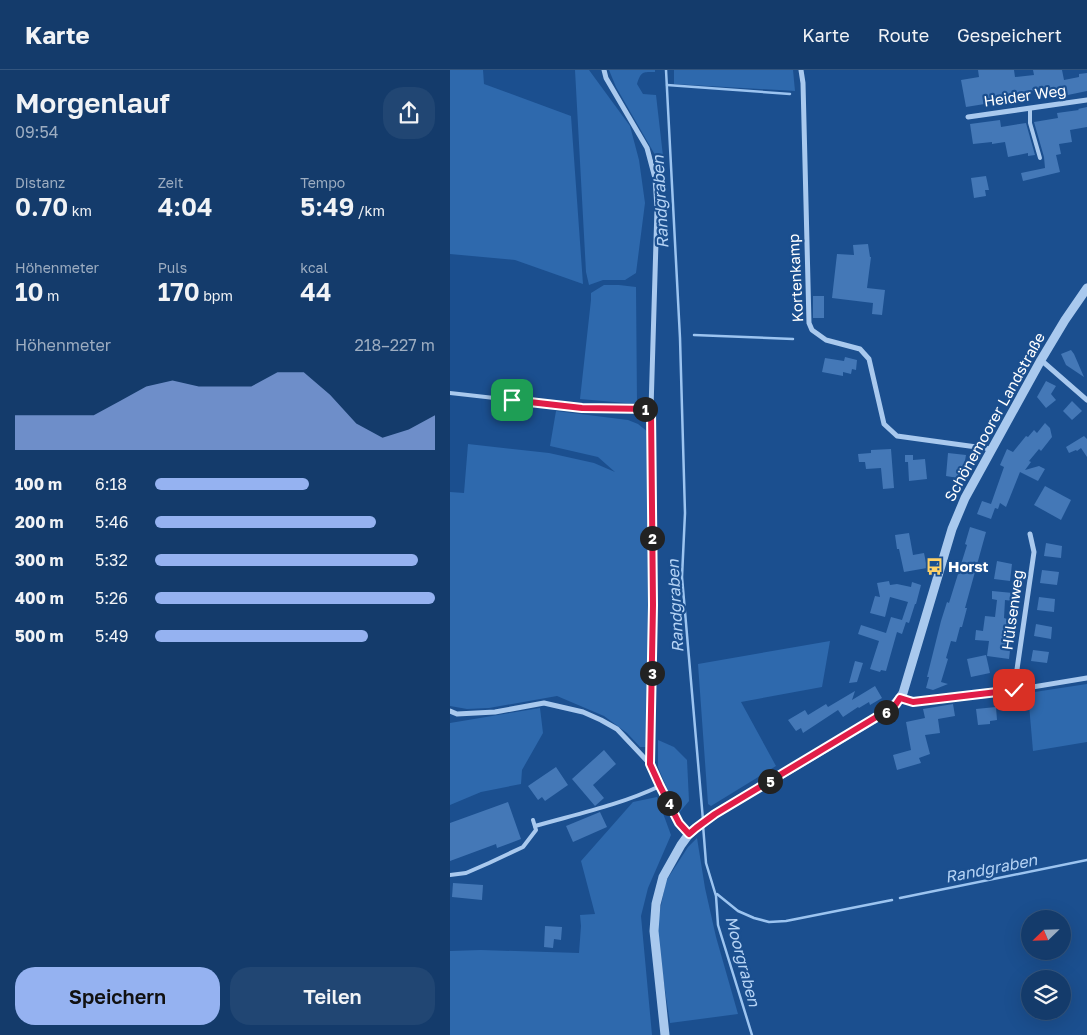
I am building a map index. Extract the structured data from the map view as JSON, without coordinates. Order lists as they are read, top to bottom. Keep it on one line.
{"streets":{"street":["Heider Weg","Kortenkamp","Schönemoorer Landstraße","Hülsenweg"]},"crossings":[["Kortenkamp","Schönemoorer Landstraße"]],"water":["Randgraben","Moorgraben"],"places":{"bus stop":["Horst"]},"north":"bottom left","page":{"header":"Karte","nav":["Karte","Route","Gespeichert"],"heading":["Morgenlauf","09:54"],"stats":[["Distanz","0.70 km"],["Zeit","4:04"],["Tempo","5:49 /km"],["Höhenmeter","10 m"],["Puls","170 bpm"],["kcal","44"]],"chart":["Höhenmeter","218–227 m"],"pins":["1","2","3","6","5","4"],"list":[{"name":"100 m","note":"6:18"},{"name":"200 m","note":"5:46"},{"name":"300 m","note":"5:32"},{"name":"400 m","note":"5:26"},{"name":"500 m","note":"5:49"}],"buttons":["Speichern","Teilen"]}}
